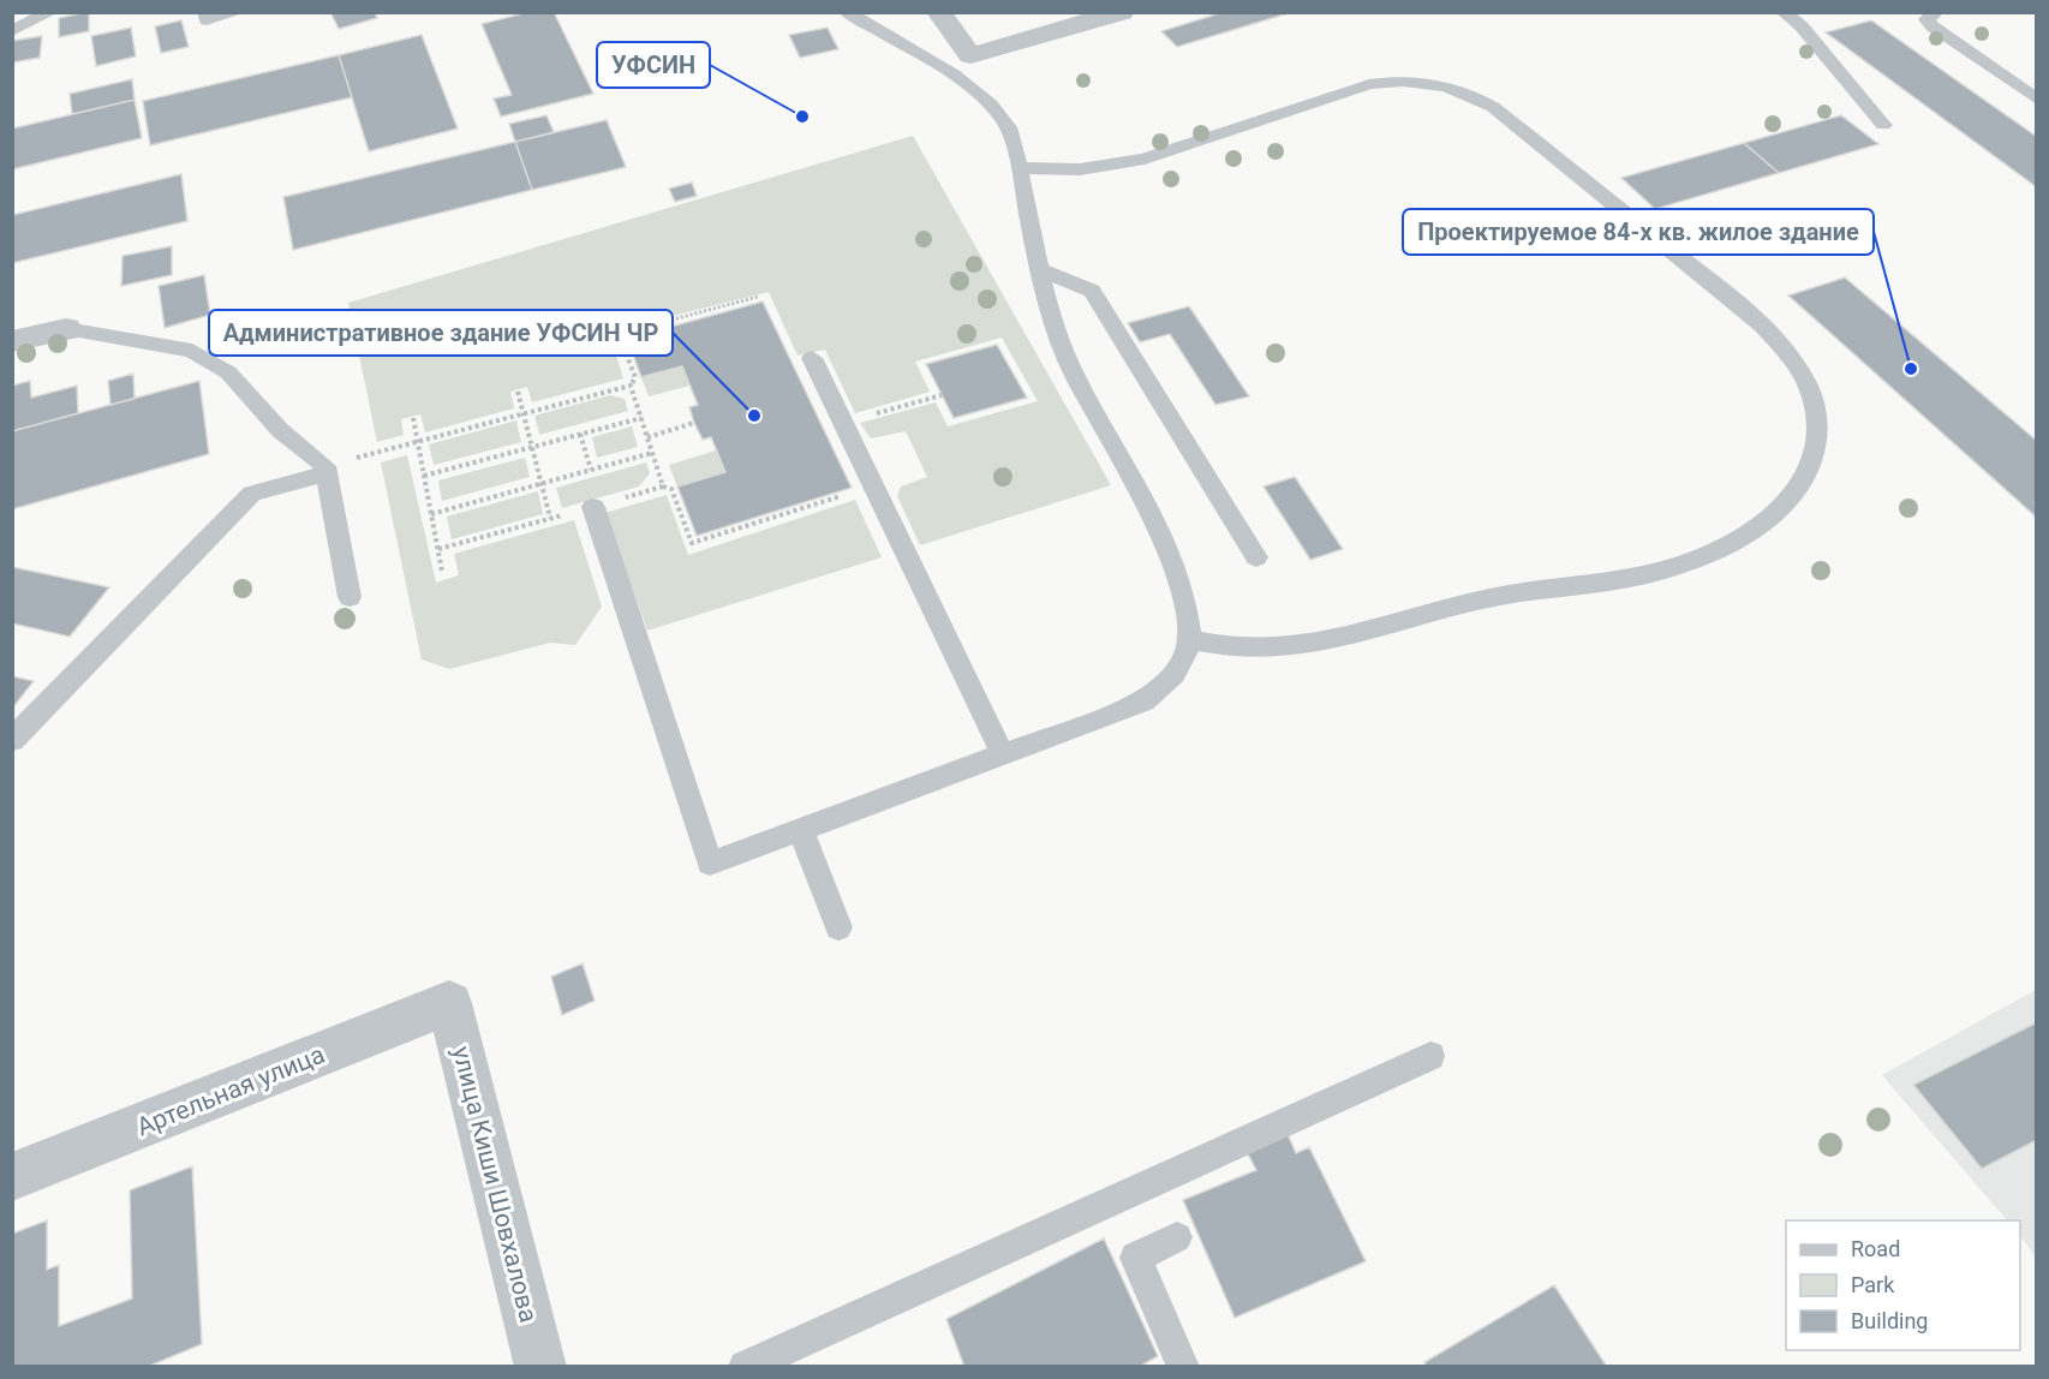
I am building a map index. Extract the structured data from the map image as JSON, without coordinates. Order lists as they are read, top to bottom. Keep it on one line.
{"streets":{"street":["Артельная улица","улица Киши Шовхалова"]},"crossings":[["Артельная улица","улица Киши Шовхалова"]],"places":["УФСИН","Проектируемое 84-х кв. жилое здание","Административное здание УФСИН ЧР"],"legend":["Road","Park","Building"]}
